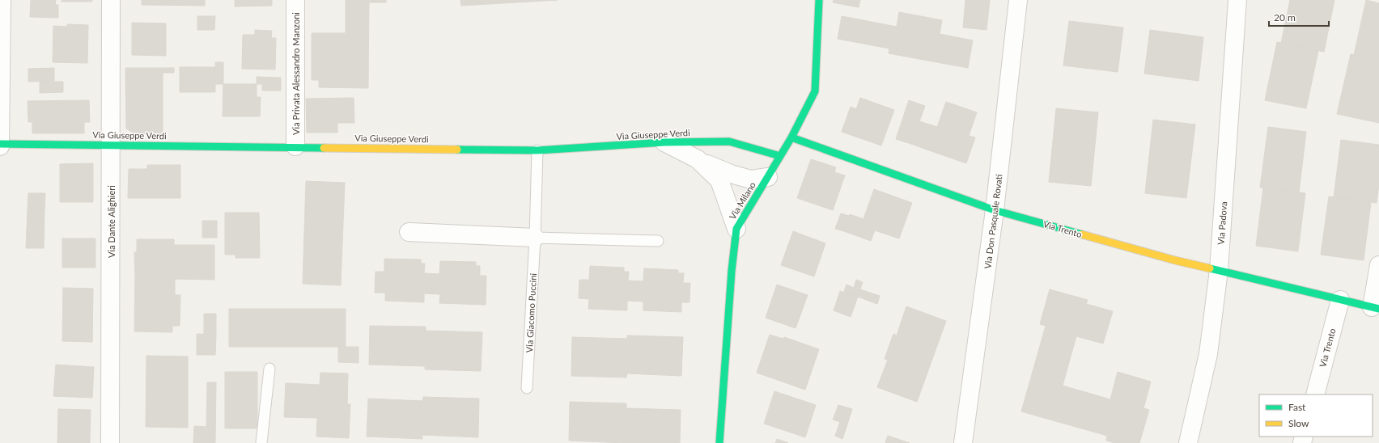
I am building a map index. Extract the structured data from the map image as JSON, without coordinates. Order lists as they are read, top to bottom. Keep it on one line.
{"streets":{"street":["Via Privata Alessandro Manzoni","Via Giuseppe Verdi","Via Milano","Via Dante Alighieri","Via Don Pasquale Rovati","Via Padova","Via Trento"],"lane":["Via Giacomo Puccini"]},"crossings":[["Via Privata Alessandro Manzoni","Via Giuseppe Verdi"],["Via Giuseppe Verdi","Via Milano"],["Via Giuseppe Verdi","Via Dante Alighieri"],["Via Giuseppe Verdi","Via Giacomo Puccini"],["Via Milano","Via Trento"],["Via Don Pasquale Rovati","Via Trento"],["Via Padova","Via Trento"]],"legend":["Fast","Slow"],"scale_bar":"20 m"}
